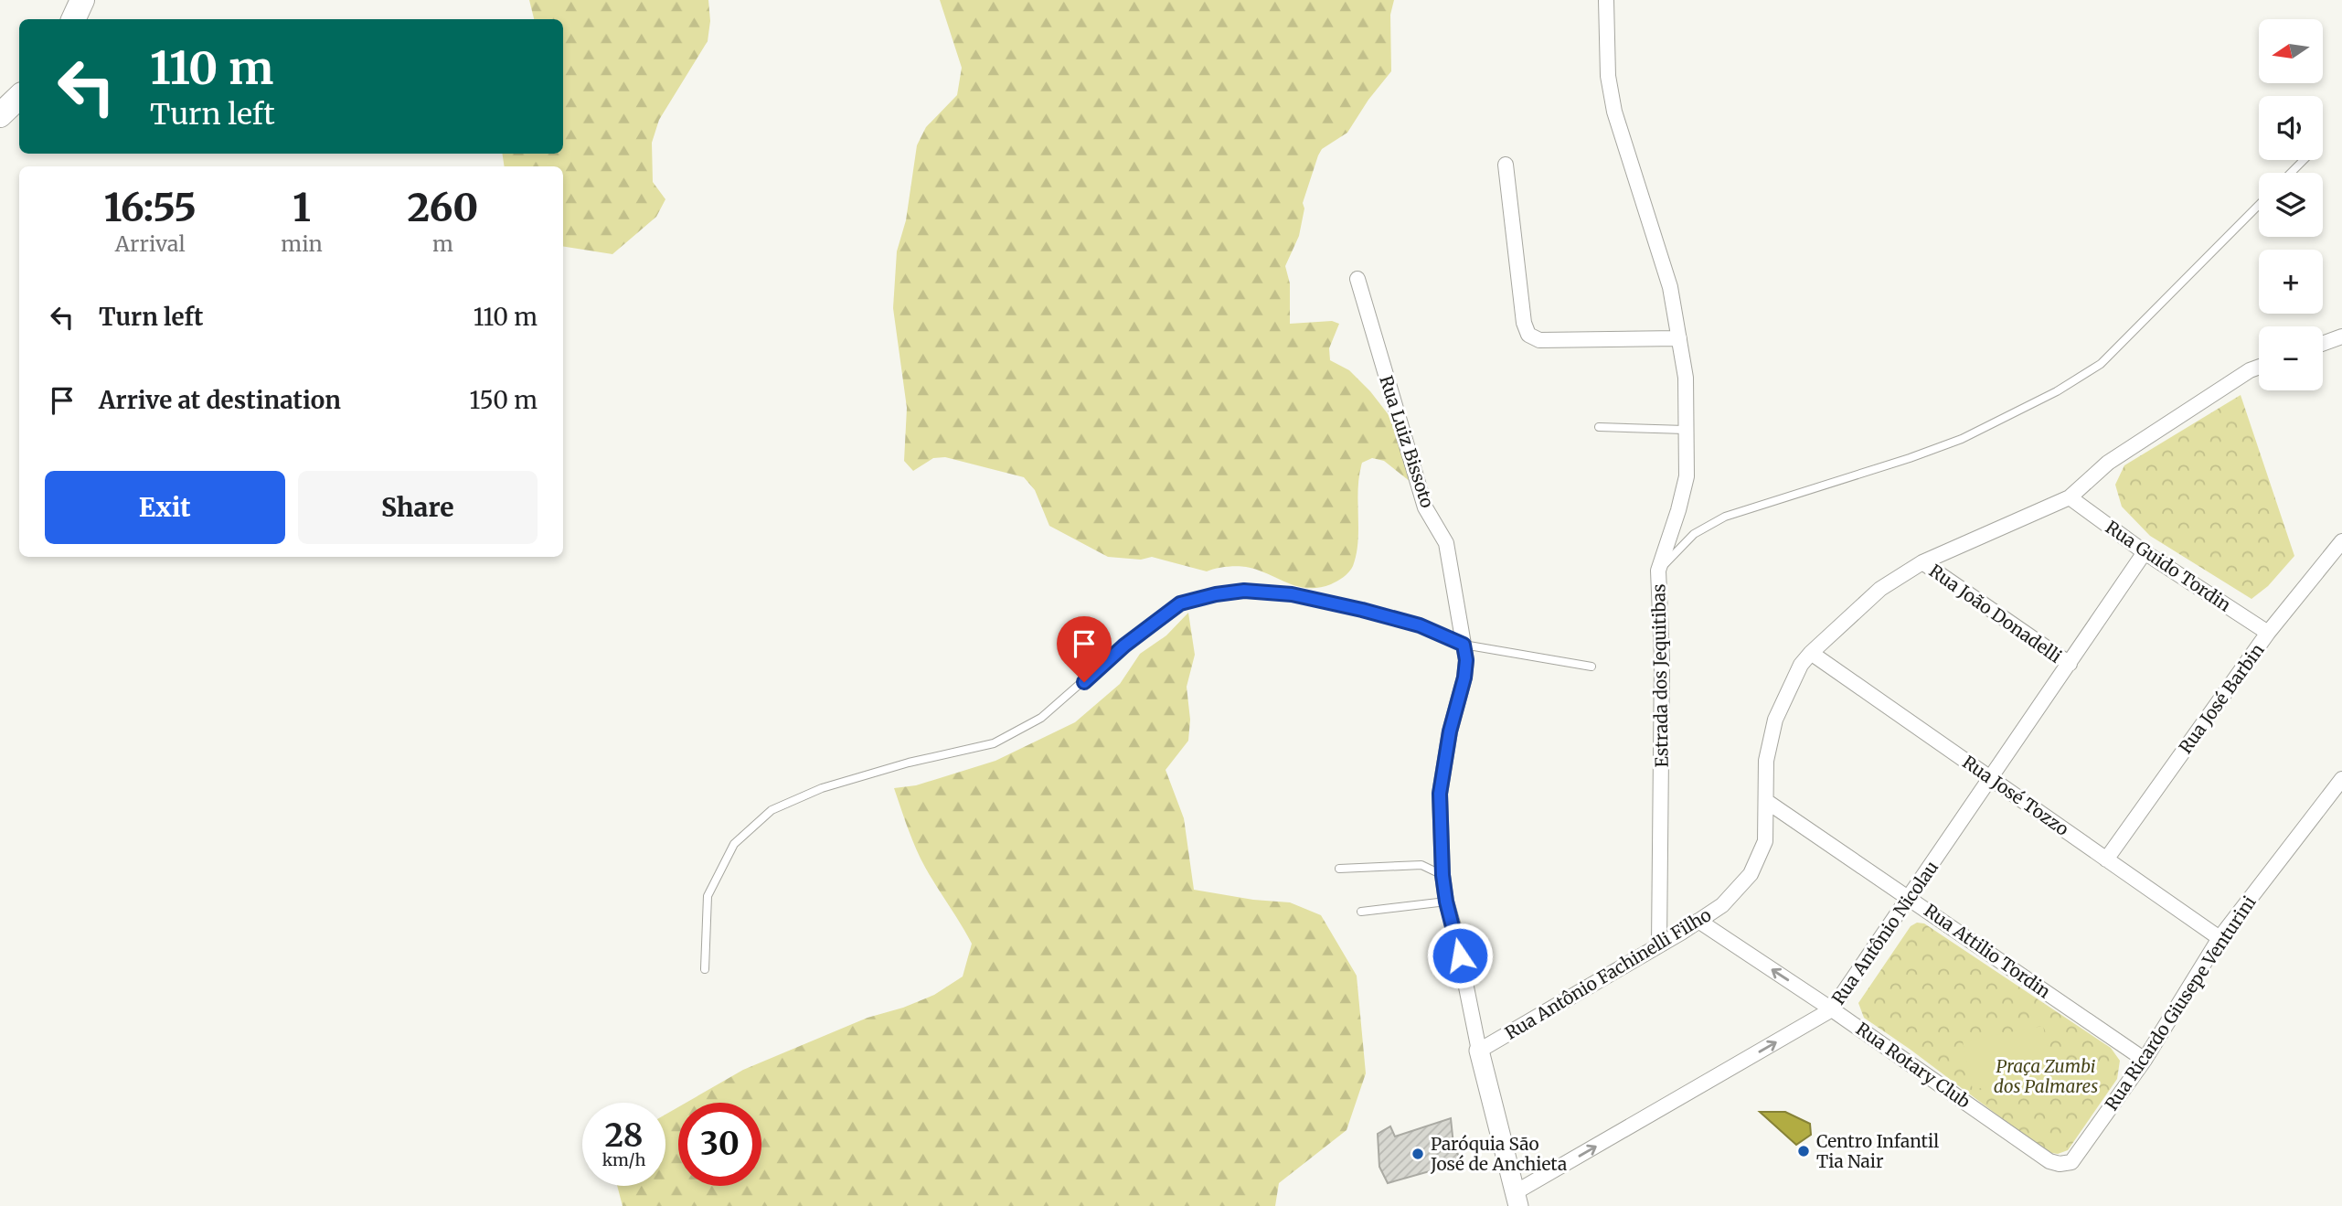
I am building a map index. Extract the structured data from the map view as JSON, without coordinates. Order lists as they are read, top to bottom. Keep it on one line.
{"streets":{"street":["Rua Luiz Bissoto","Rua Guido Tordin","Rua João Donadelli","Estrada dos Jequitibas","Rua José Barbin","Rua José Tozzo","Rua Antônio Nicolau","Rua Attilio Tordin","Rua Antônio Fachinelli Filho","Rua Ricardo Giusepe Venturini","Rua Rotary Club"]},"crossings":[["Rua Luiz Bissoto","Rua Antônio Nicolau"],["Rua Luiz Bissoto","Rua Antônio Fachinelli Filho"],["Rua Guido Tordin","Rua José Barbin"],["Rua Guido Tordin","Rua Antônio Nicolau"],["Rua Guido Tordin","Rua Antônio Fachinelli Filho"],["Rua João Donadelli","Rua Antônio Nicolau"],["Rua João Donadelli","Rua Antônio Fachinelli Filho"],["Estrada dos Jequitibas","Rua Antônio Fachinelli Filho"],["Rua José Barbin","Rua José Tozzo"],["Rua José Tozzo","Rua Antônio Nicolau"],["Rua José Tozzo","Rua Antônio Fachinelli Filho"],["Rua José Tozzo","Rua Ricardo Giusepe Venturini"],["Rua Antônio Nicolau","Rua Attilio Tordin"],["Rua Antônio Nicolau","Rua Rotary Club"],["Rua Attilio Tordin","Rua Antônio Fachinelli Filho"],["Rua Attilio Tordin","Rua Ricardo Giusepe Venturini"],["Rua Antônio Fachinelli Filho","Rua Rotary Club"],["Rua Ricardo Giusepe Venturini","Rua Rotary Club"]],"one_way":["Rua Antônio Nicolau","Rua Rotary Club"],"parks":["Praça Zumbi dos Palmares"],"places":["Centro Infantil Tia Nair","Paróquia São José de Anchieta"],"north":"left","page":{"map_buttons":["+","−"],"turn":["110 m","Turn left"],"eta":["16:55","Arrival","1","min","260","m"],"list":[{"name":"Turn left","value":"110 m"},{"name":"Arrive at destination","value":"150 m"}],"buttons":["Exit","Share"],"speed":"28 km/h","limit":"30"}}
